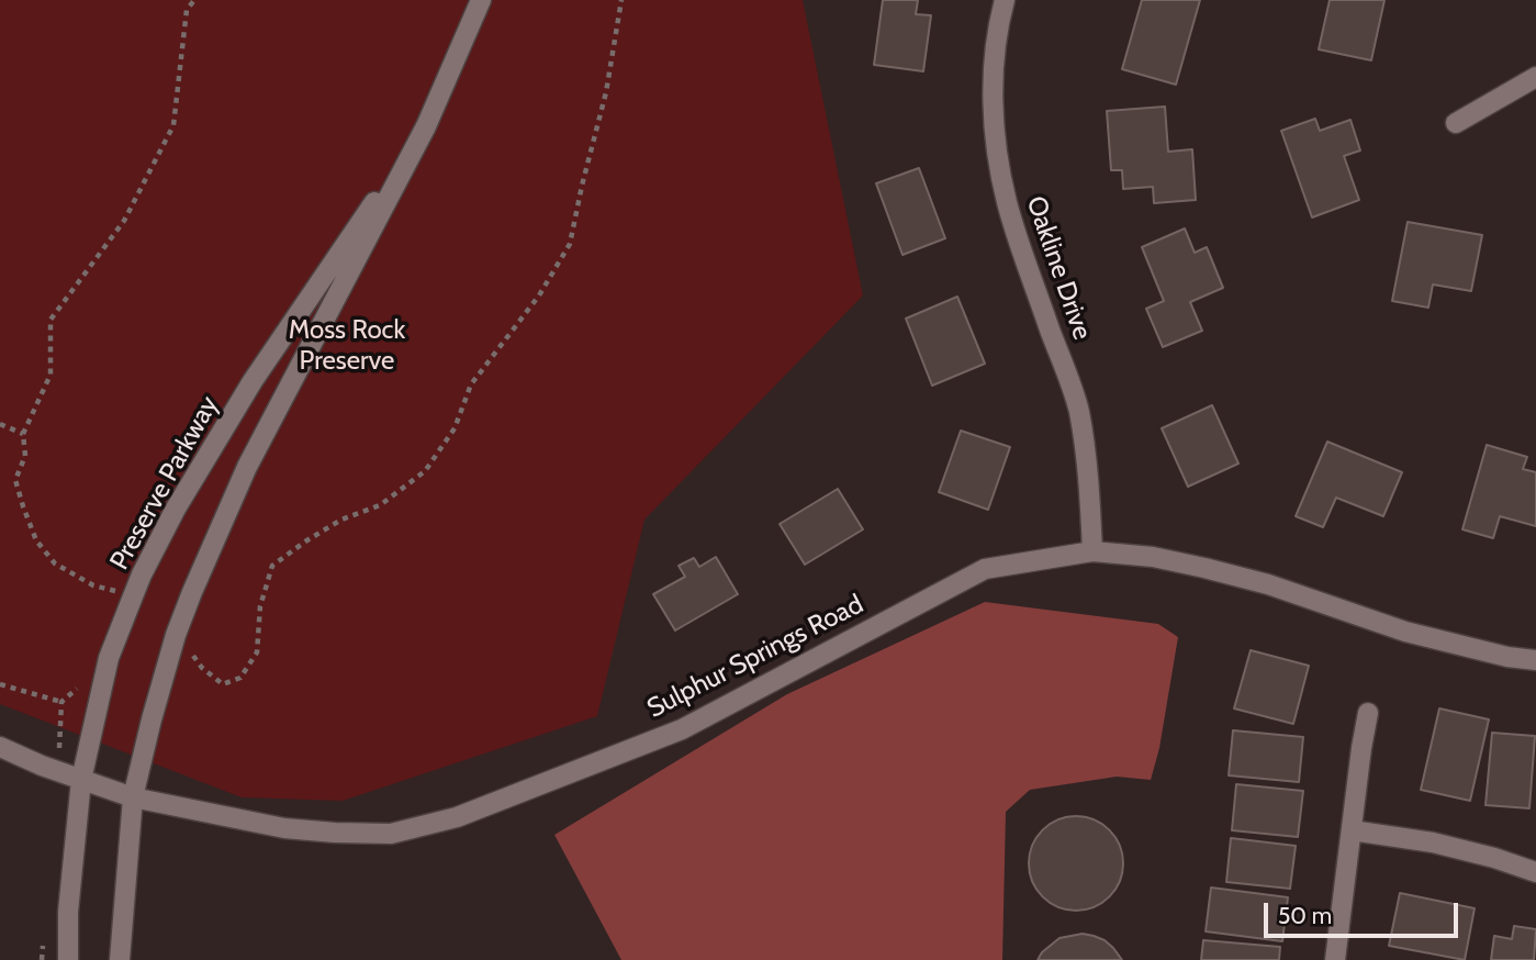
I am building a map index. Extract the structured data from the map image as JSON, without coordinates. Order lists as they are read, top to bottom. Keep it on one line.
{"streets":{"street":["Oakline Drive","Preserve Parkway","Sulphur Springs Road"]},"crossings":[["Oakline Drive","Sulphur Springs Road"],["Preserve Parkway","Sulphur Springs Road"]],"parks":["Moss Rock Preserve"],"scale_bar":"50 m"}
